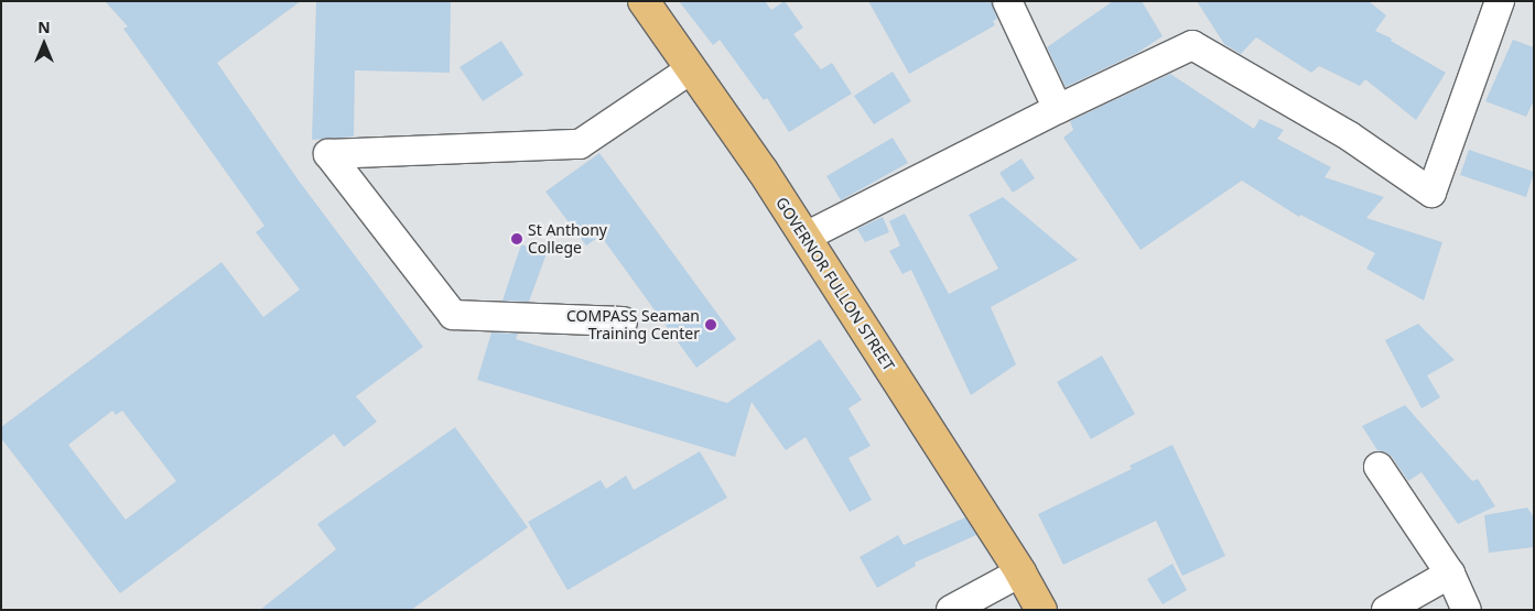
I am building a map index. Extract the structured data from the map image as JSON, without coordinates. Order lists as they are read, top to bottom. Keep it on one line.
{"streets":{"main road":["GOVERNOR FULLON STREET"]},"places":["St Anthony College","COMPASS Seaman Training Center"],"north":"top"}
